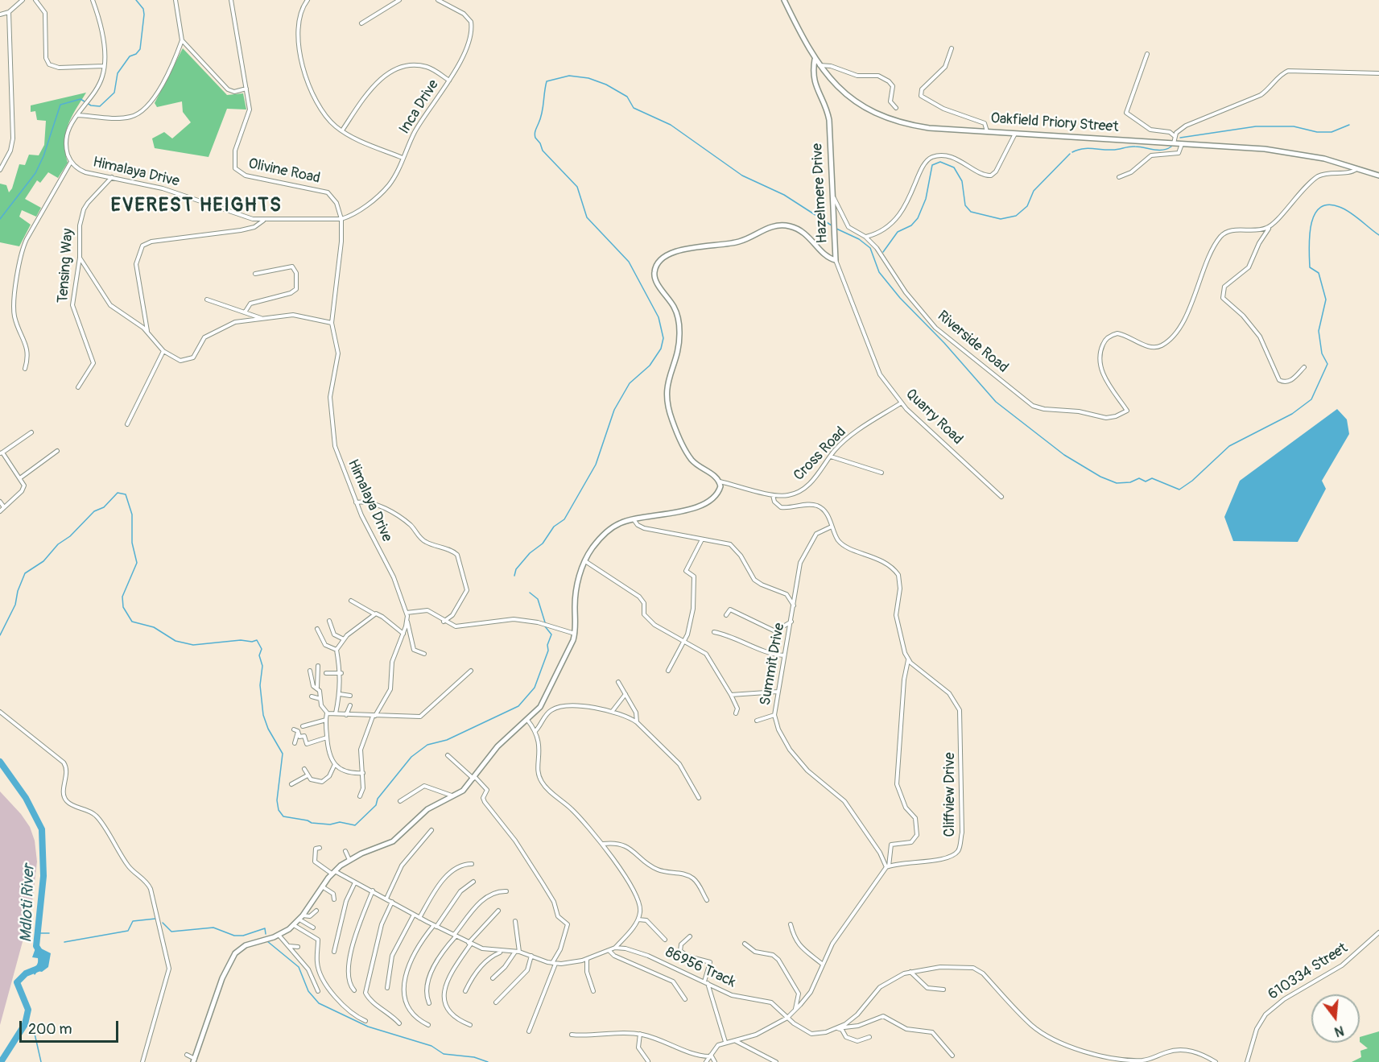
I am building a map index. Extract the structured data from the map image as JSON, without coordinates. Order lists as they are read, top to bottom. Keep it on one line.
{"streets":{"street":["Inca Drive","Oakfield Priory Street","Olivine Road","Himalaya Drive","Hazelmere Drive","Tensing Way","Riverside Road","Quarry Road","Cross Road","Summit Drive","Cliffview Drive","86956 Track","610334 Street"]},"crossings":[["Inca Drive","Olivine Road"],["Inca Drive","Himalaya Drive"],["Oakfield Priory Street","Hazelmere Drive"],["Olivine Road","Himalaya Drive"],["Himalaya Drive","Tensing Way"],["Hazelmere Drive","Riverside Road"],["Hazelmere Drive","Quarry Road"],["Hazelmere Drive","Cross Road"],["Quarry Road","Cross Road"],["Summit Drive","Cliffview Drive"]],"districts":["EVEREST HEIGHTS"],"water":["Mdloti River"],"scale_bar":"200 m","north":"bottom"}
